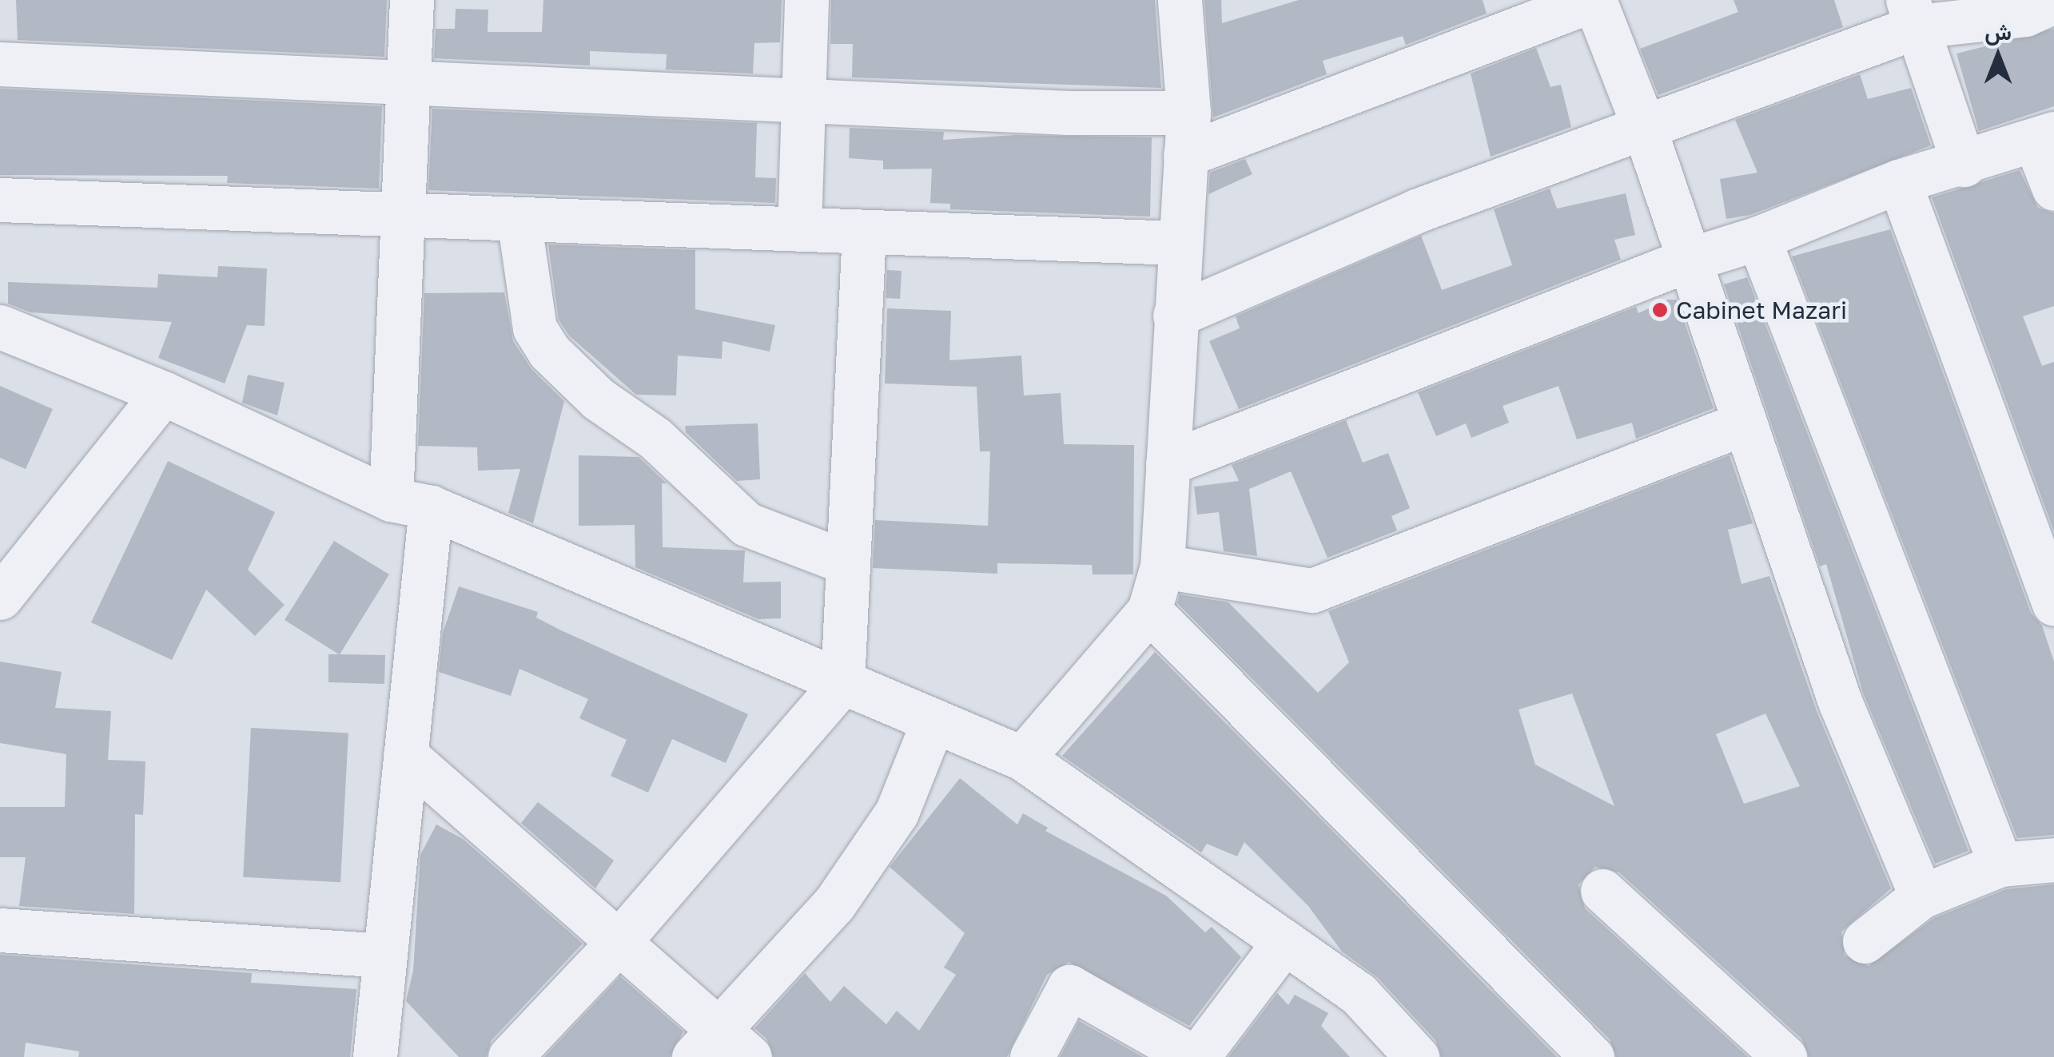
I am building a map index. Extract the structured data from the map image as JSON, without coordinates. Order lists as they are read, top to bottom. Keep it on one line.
{"places":["Cabinet Mazari"],"north":"top"}
